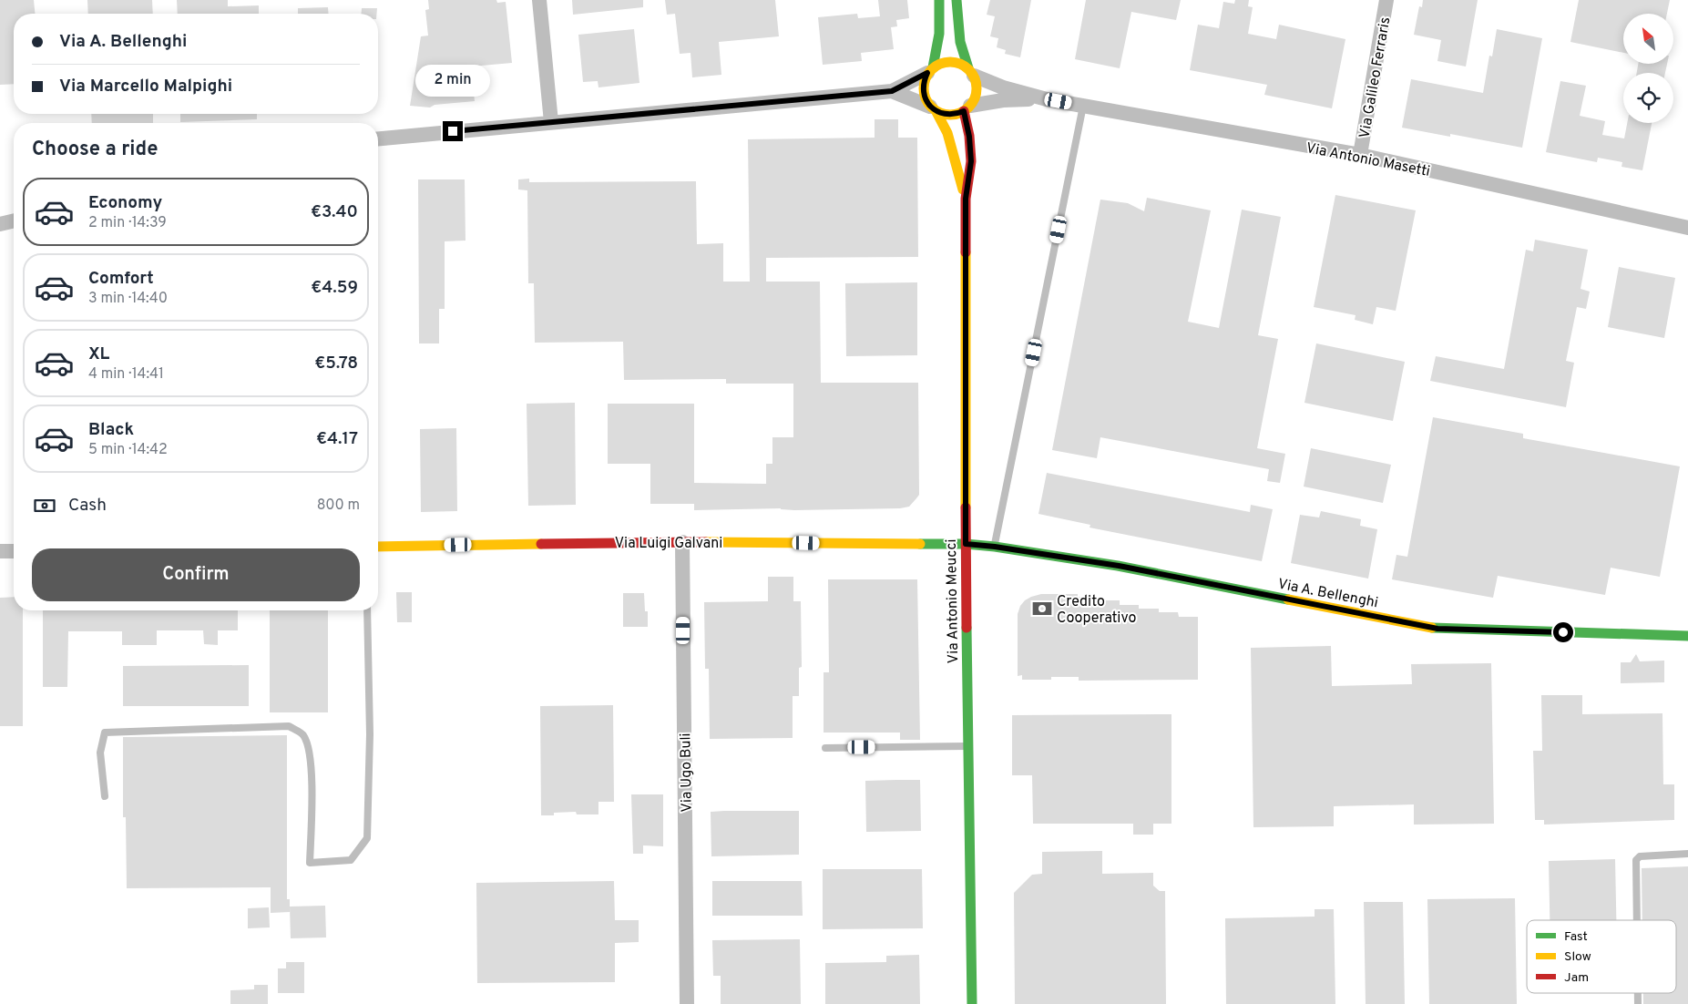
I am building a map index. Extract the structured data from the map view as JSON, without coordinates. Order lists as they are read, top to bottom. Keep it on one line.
{"streets":{"street":["Via Galileo Ferraris","Via Antonio Masetti","Via Luigi Galvani","Via A. Bellenghi","Via Antonio Meucci","Via Ugo Buli"]},"crossings":[["Via Galileo Ferraris","Via Antonio Masetti"],["Via Antonio Masetti","Via Antonio Meucci"],["Via Luigi Galvani","Via A. Bellenghi"],["Via Luigi Galvani","Via Antonio Meucci"],["Via Luigi Galvani","Via Ugo Buli"],["Via A. Bellenghi","Via Antonio Meucci"]],"places":{"bank":["Credito Cooperativo"]},"legend":["Fast","Slow","Jam"],"north":"top left","page":{"banner":["Via A. Bellenghi","Via Marcello Malpighi"],"bubble":"2 min","heading":"Choose a ride","list":[{"name":"Economy","note":"2 min · 14:39","value":"€3.40"},{"name":"Comfort","note":"3 min · 14:40","value":"€4.59"},{"name":"XL","note":"4 min · 14:41","value":"€5.78"},{"name":"Black","note":"5 min · 14:42","value":"€4.17"}],"pay":["Cash","800 m"],"buttons":"Confirm"}}
